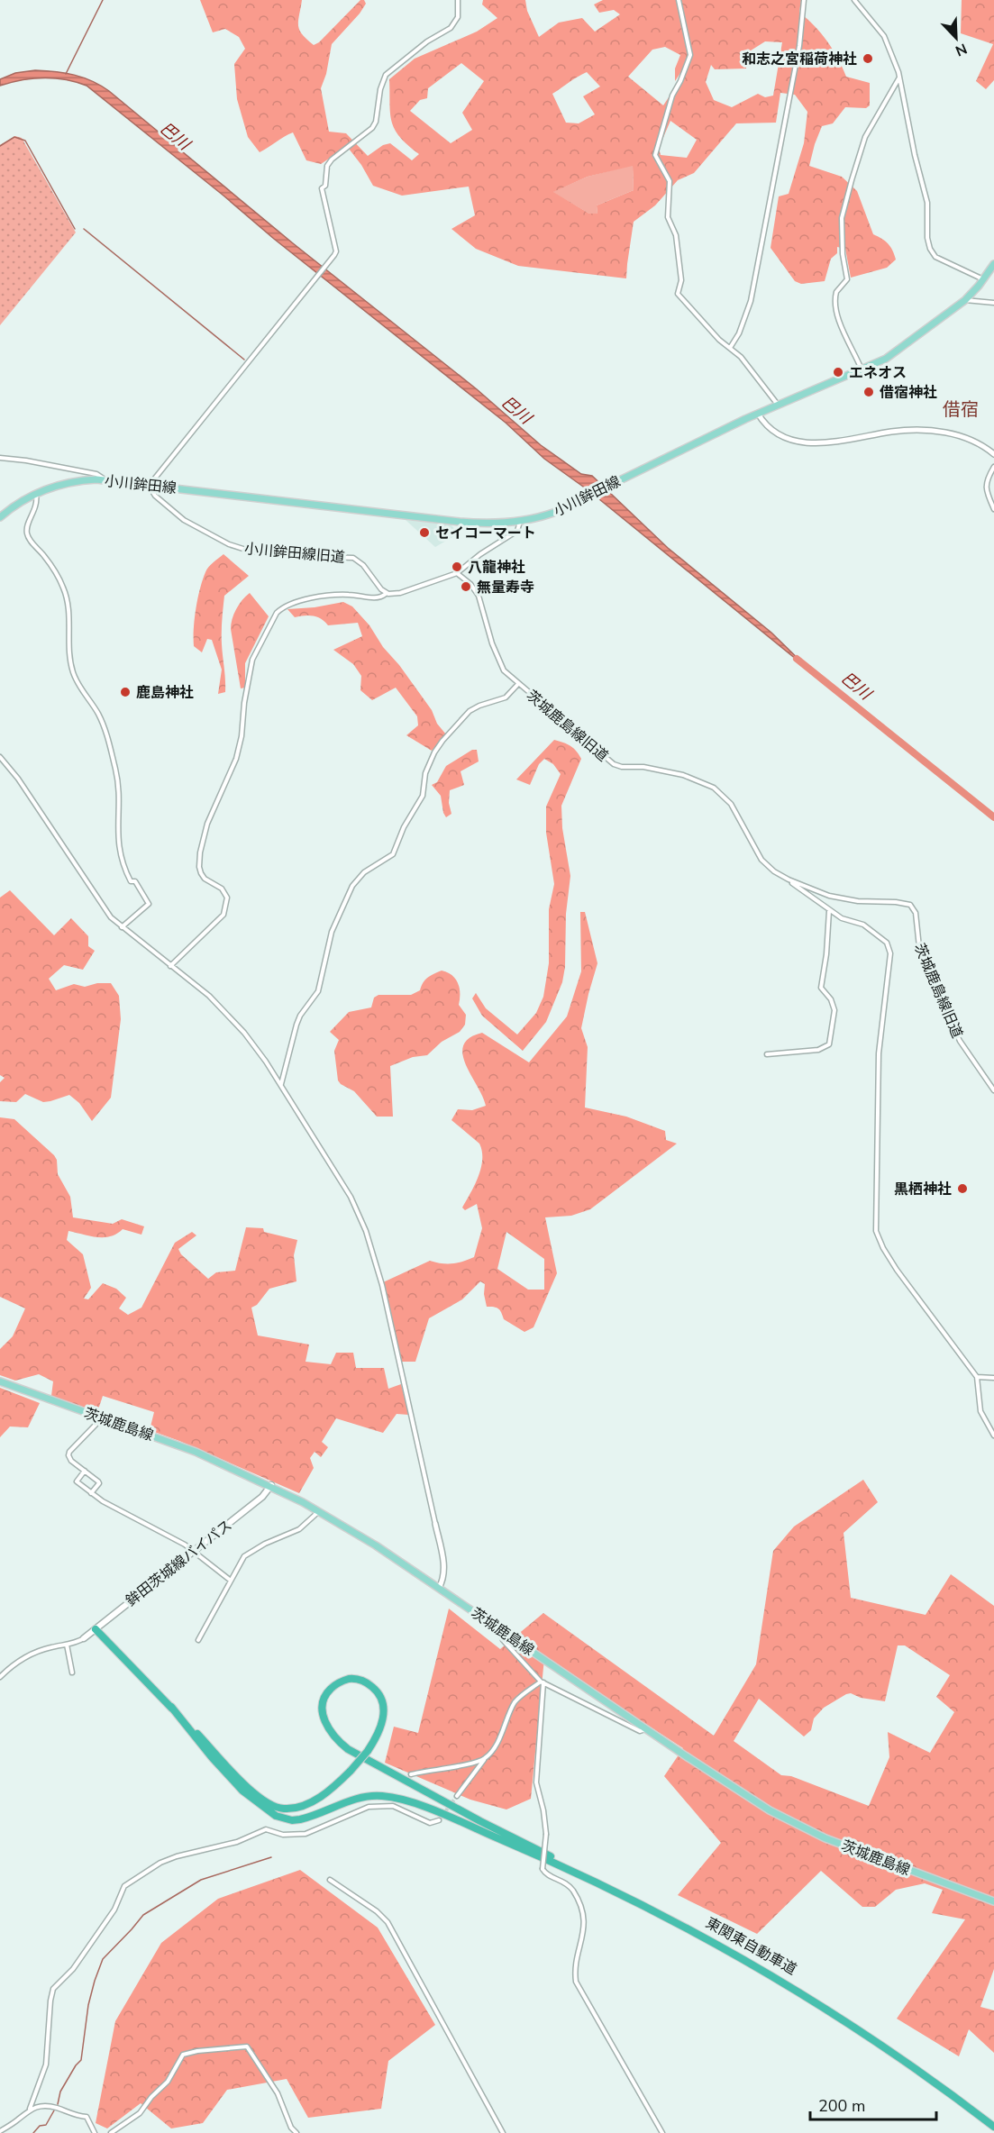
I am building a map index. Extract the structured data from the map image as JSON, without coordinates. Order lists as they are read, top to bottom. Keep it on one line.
{"streets":{"highway":["東関東自動車道"],"main road":["小川鉾田線","茨城鹿島線","鉾田茨城線バイパス"],"street":["小川鉾田線旧道","茨城鹿島線旧道"]},"crossings":[["小川鉾田線","小川鉾田線旧道"],["茨城鹿島線","鉾田茨城線バイパス"]],"districts":["借宿"],"water":["巴川"],"places":["和志之宮稲荷神社","エネオス","借宿神社","セイコーマート","八龍神社","無量寿寺","鹿島神社","黒栖神社"],"scale_bar":"200 m","north":"bottom right"}
